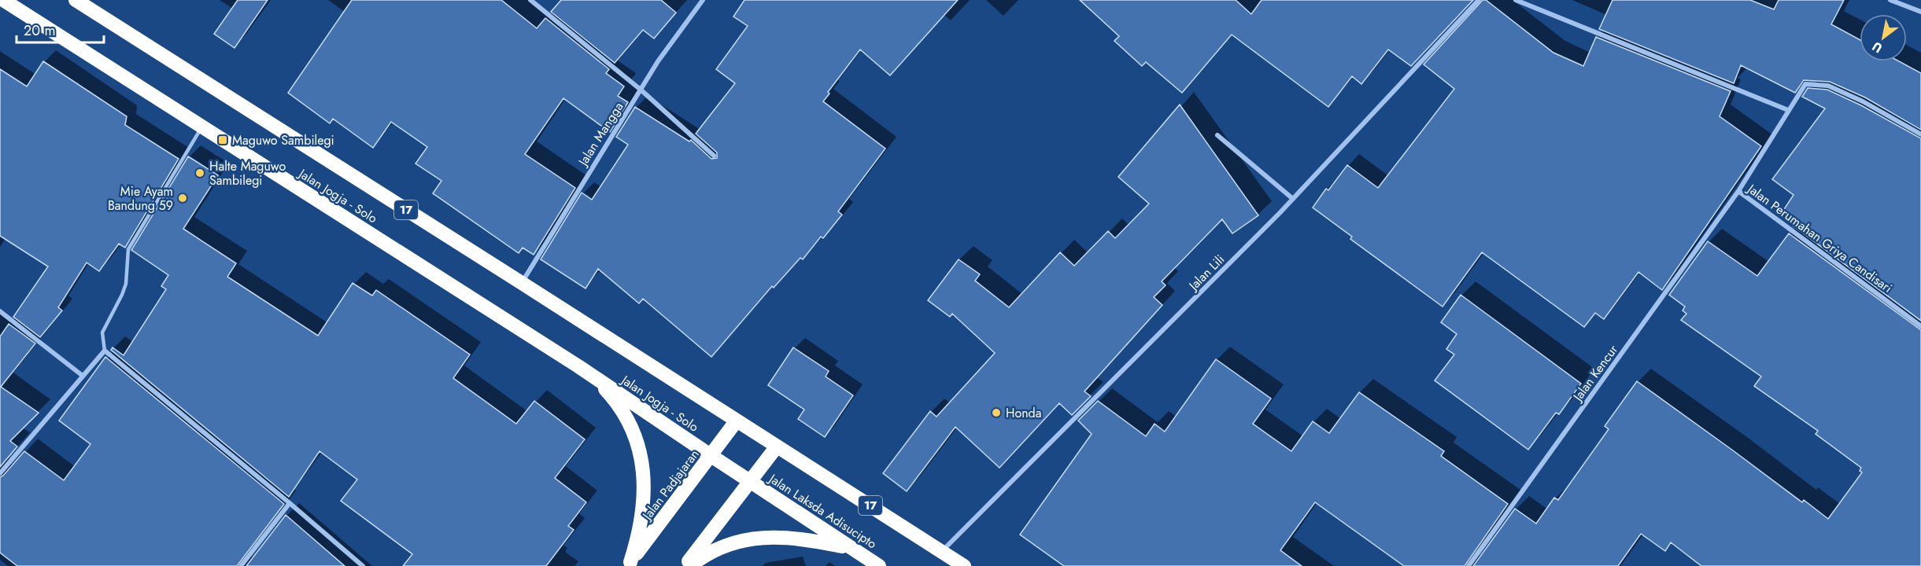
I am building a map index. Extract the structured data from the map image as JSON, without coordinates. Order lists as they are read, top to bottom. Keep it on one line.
{"streets":{"highway":["Jalan Jogja - Solo","17","Jalan Padjajaran","Jalan Laksda Adisucipto"],"street":["Jalan Mangga","Jalan Perumahan Griya Candisari","Jalan Lili","Jalan Kencur"]},"crossings":[["Jalan Mangga","Jalan Jogja - Solo"],["Jalan Jogja - Solo","17"],["Jalan Jogja - Solo","Jalan Padjajaran"],["Jalan Jogja - Solo","Jalan Laksda Adisucipto"],["17","Jalan Lili"],["Jalan Perumahan Griya Candisari","Jalan Kencur"]],"places":{"transit":["Maguwo Sambilegi"],"other":["Halte Maguwo Sambilegi","Mie Ayam Bandung 59","Honda"]},"scale_bar":"20 m","north":"bottom left"}
